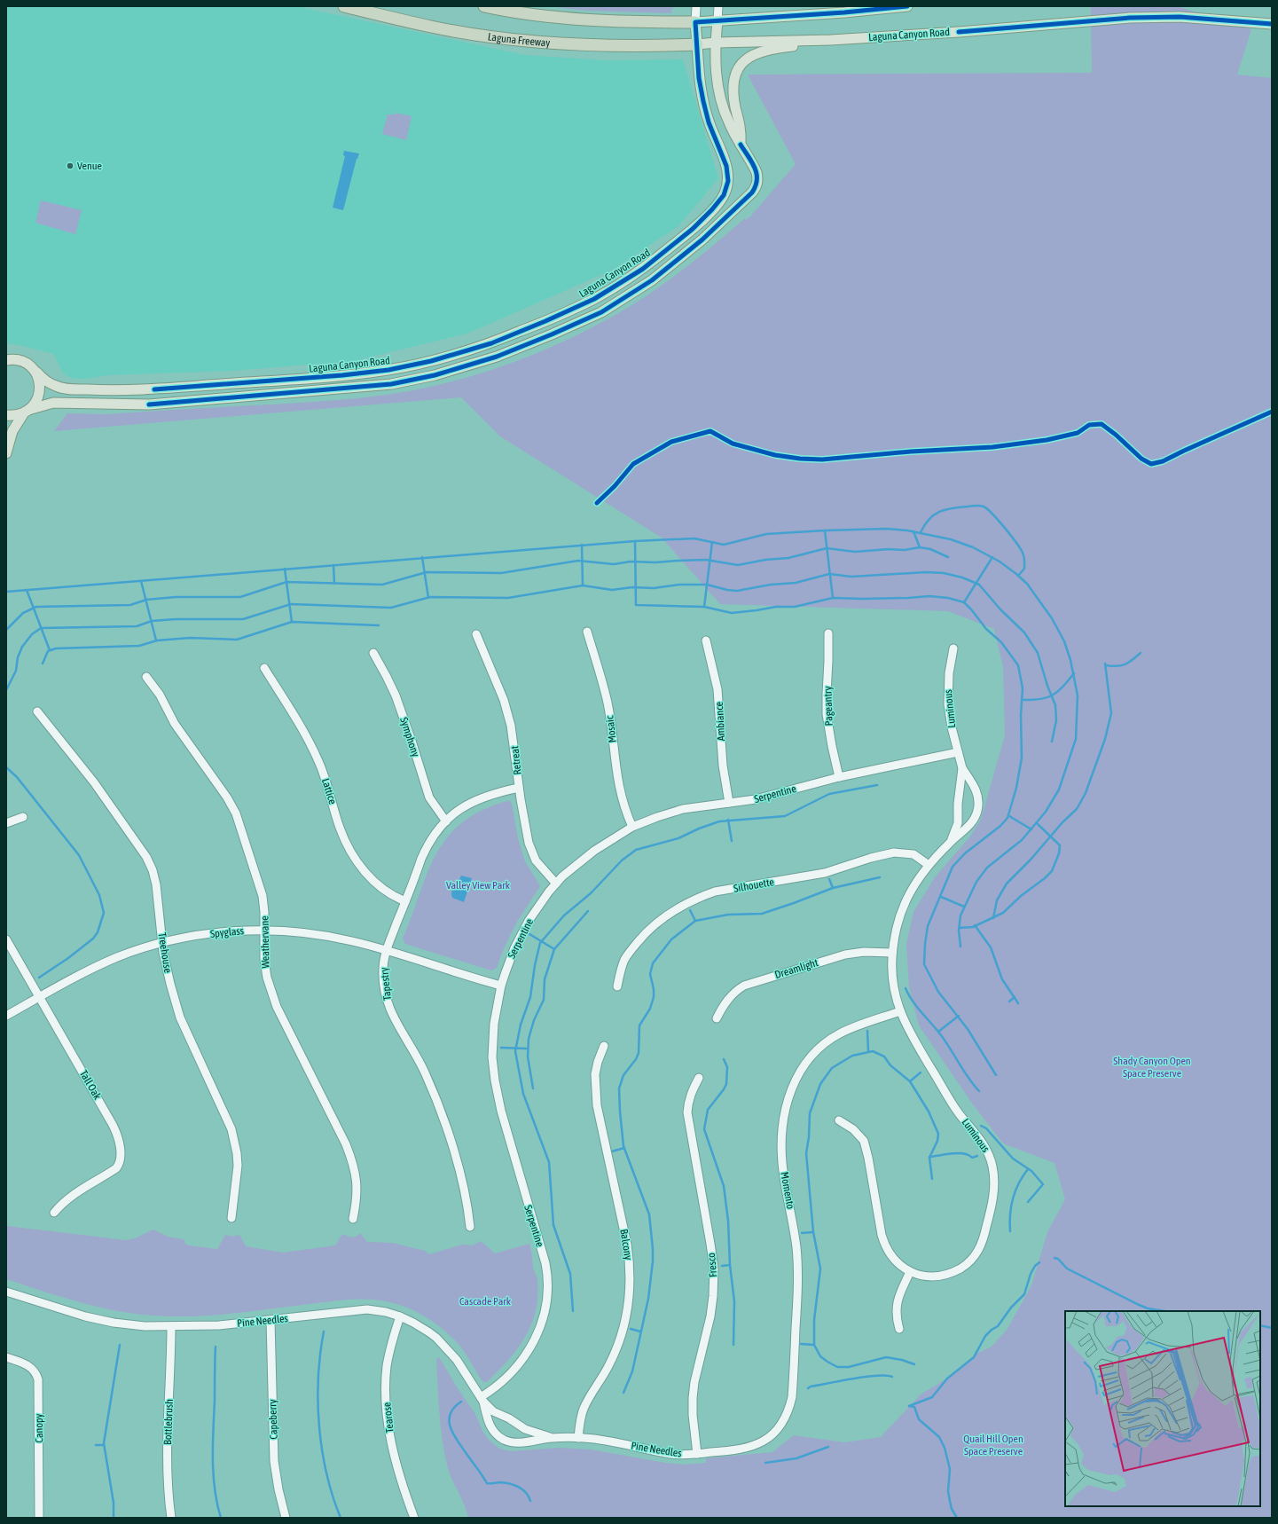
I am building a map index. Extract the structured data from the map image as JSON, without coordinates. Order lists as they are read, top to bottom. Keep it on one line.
{"streets":{"highway":["Laguna Freeway"],"main road":["Laguna Canyon Road"],"street":["Pageantry","Luminous","Ambiance","Mosaic","Symphony","Retreat","Lattice","Serpentine","Silhouette","Spyglass","Weathervane","Treehouse","Dreamlight","Tapestry","Tall Oak","Momento","Balcony","Fresco","Pine Needles","Tearose","Capeberry","Bottlebrush","Canopy"]},"crossings":[["Laguna Canyon Road","Laguna Freeway"],["Pageantry","Serpentine"],["Luminous","Serpentine"],["Luminous","Silhouette"],["Luminous","Dreamlight"],["Luminous","Momento"],["Ambiance","Serpentine"],["Mosaic","Serpentine"],["Symphony","Tapestry"],["Retreat","Serpentine"],["Retreat","Tapestry"],["Lattice","Tapestry"],["Serpentine","Spyglass"],["Serpentine","Pine Needles"],["Spyglass","Weathervane"],["Spyglass","Treehouse"],["Spyglass","Tapestry"],["Spyglass","Tall Oak"],["Momento","Pine Needles"],["Balcony","Pine Needles"],["Fresco","Pine Needles"],["Pine Needles","Tearose"],["Pine Needles","Capeberry"],["Pine Needles","Bottlebrush"]],"parks":["Valley View Park","Shady Canyon Open Space Preserve","Cascade Park","Quail Hill Open Space Preserve"],"places":["Venue"]}
